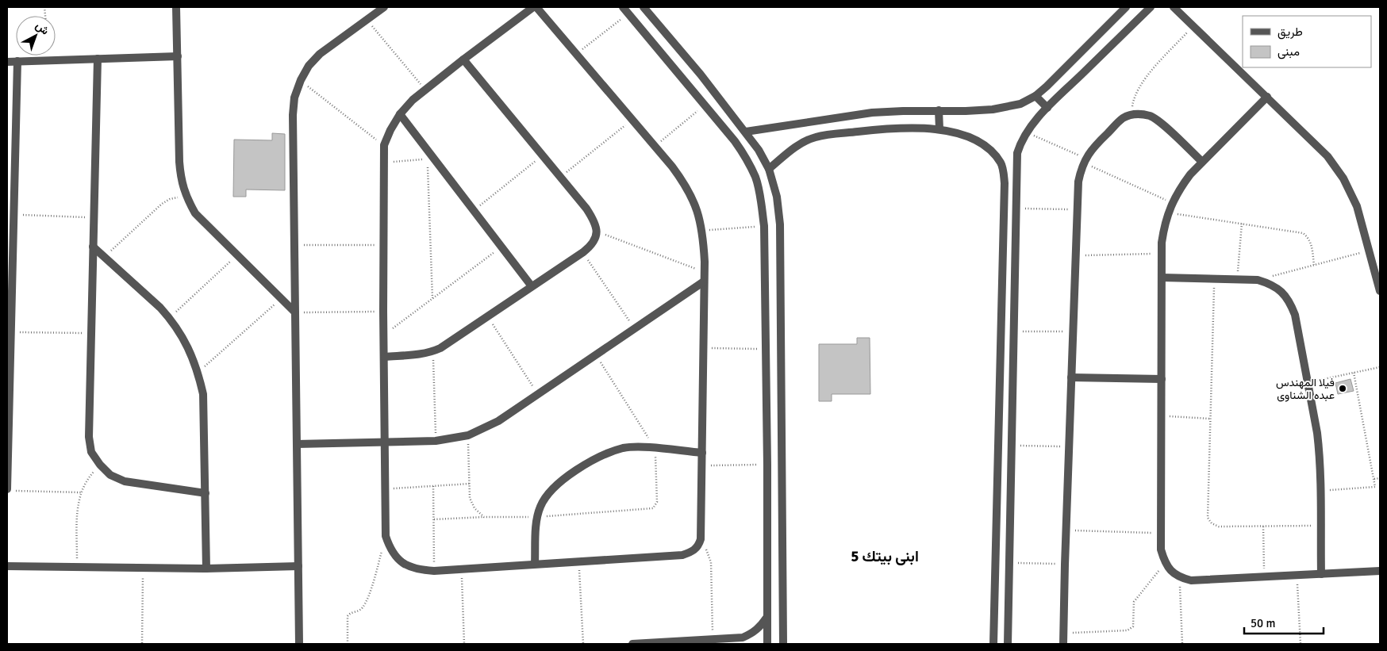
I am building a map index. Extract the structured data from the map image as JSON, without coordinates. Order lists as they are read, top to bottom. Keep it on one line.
{"districts":["ابنى بيتك 5"],"places":["فيلا المهندس عبده الشناوى"],"legend":["طريق","مبنى"],"scale_bar":"50 m","north":"top right"}
